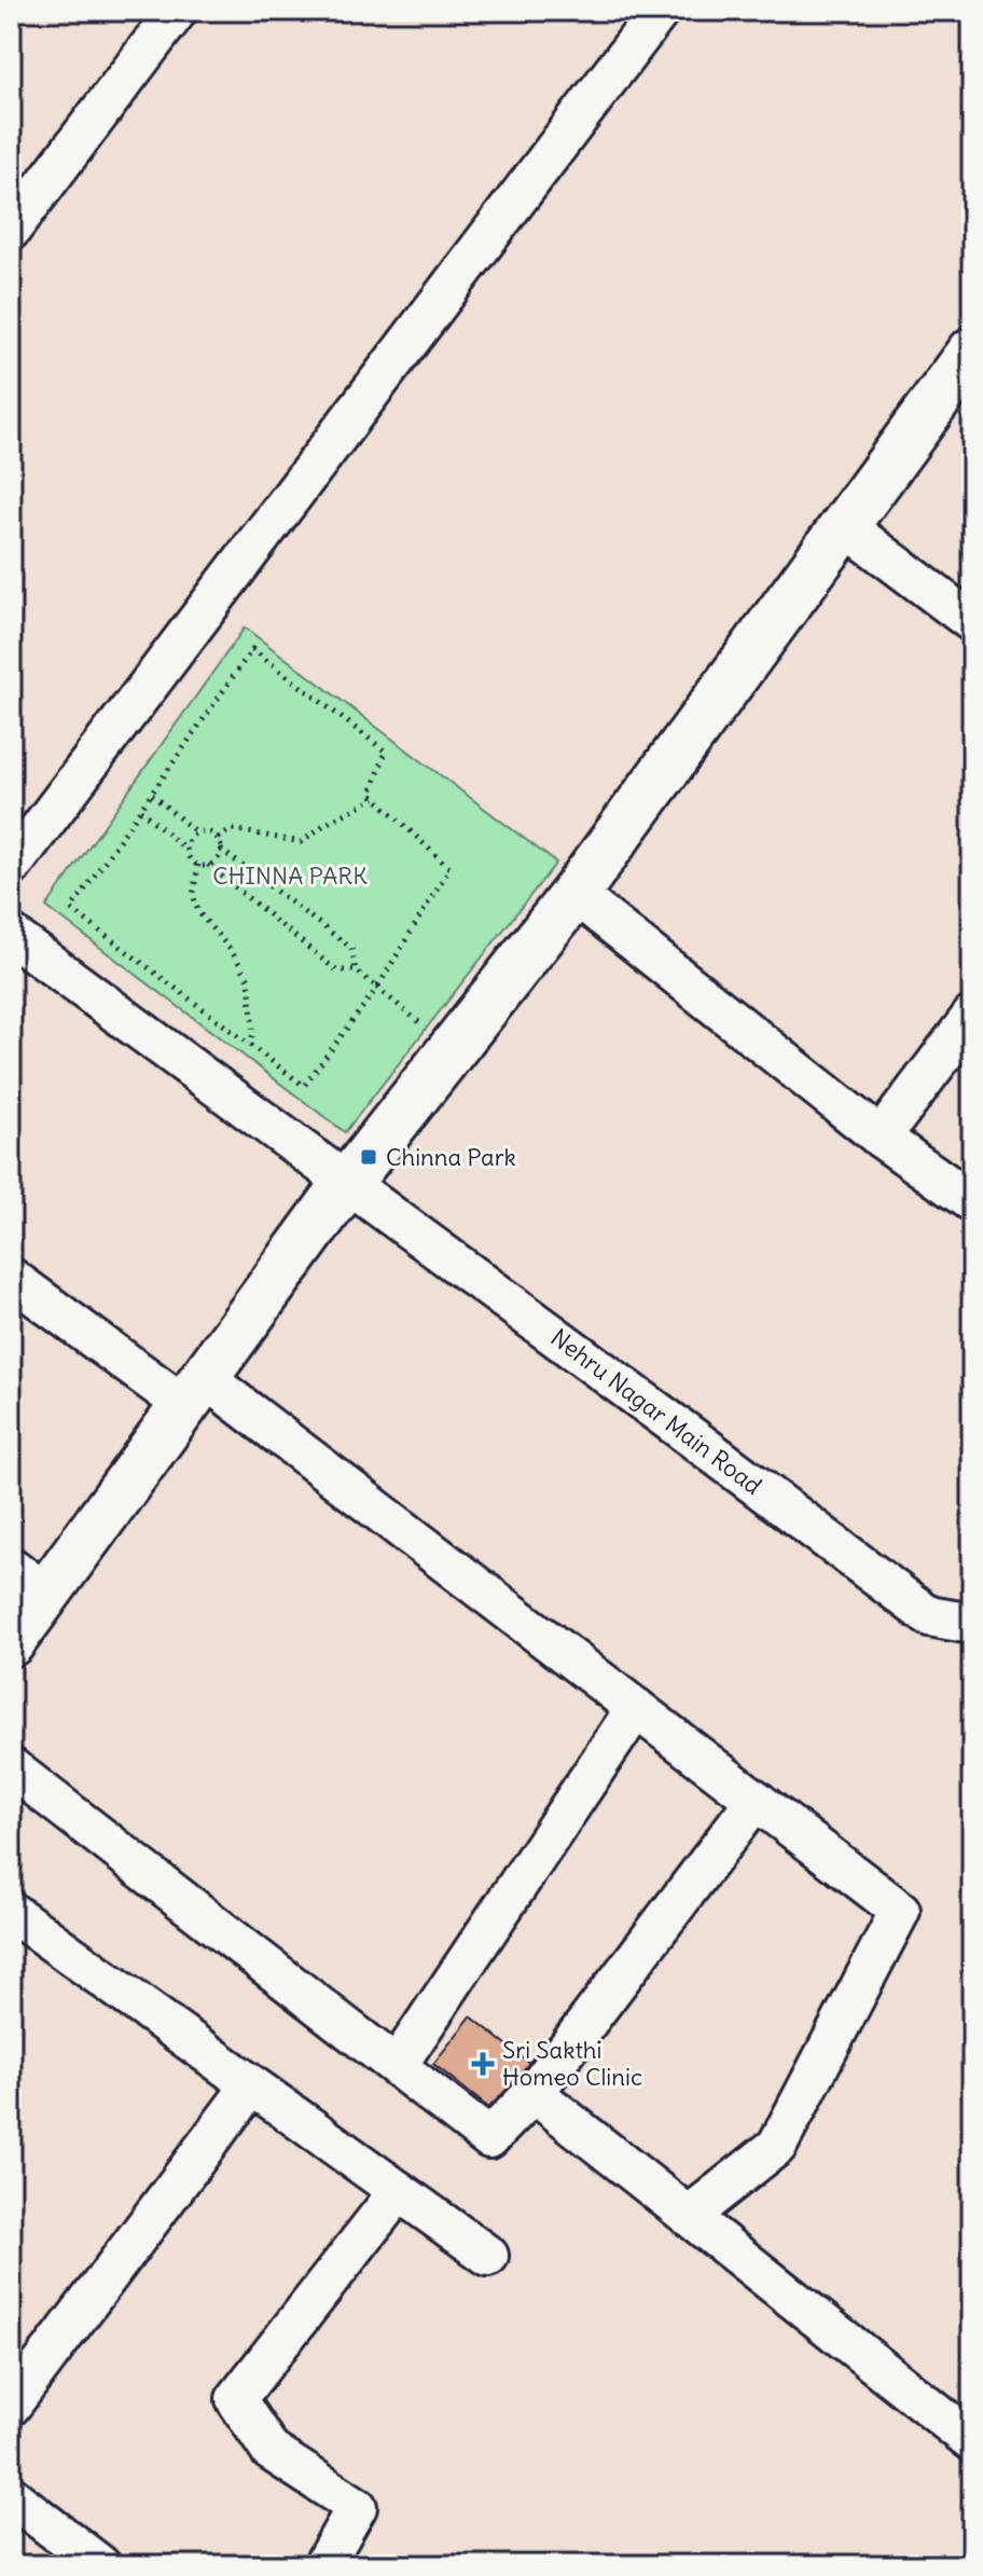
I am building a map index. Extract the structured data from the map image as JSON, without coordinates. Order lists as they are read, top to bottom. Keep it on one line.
{"streets":{"street":["Nehru Nagar Main Road"]},"parks":["CHINNA PARK"],"places":{"transit":["Chinna Park"],"health":["Sri Sakthi Homeo Clinic"]}}
